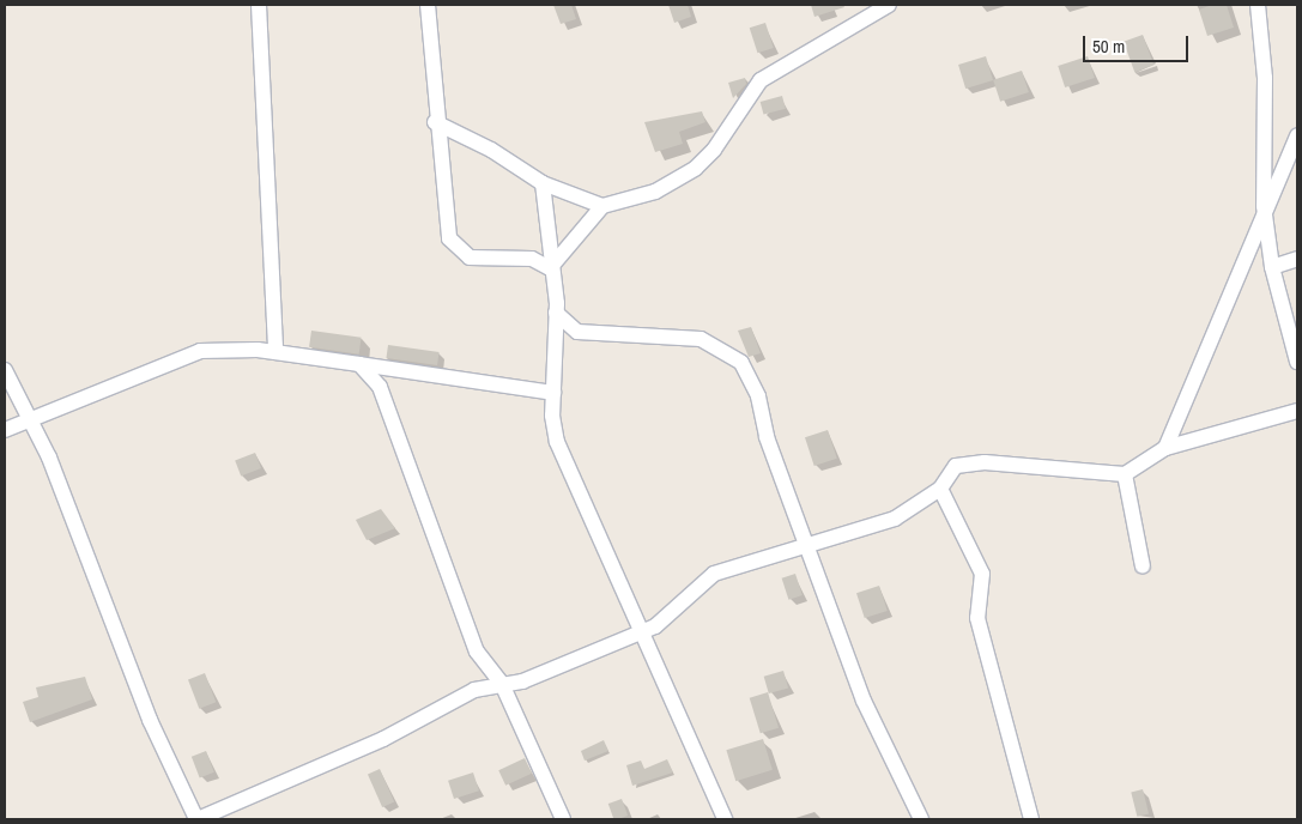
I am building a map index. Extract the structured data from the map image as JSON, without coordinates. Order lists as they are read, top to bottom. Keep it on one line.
{"scale_bar":"50 m"}
